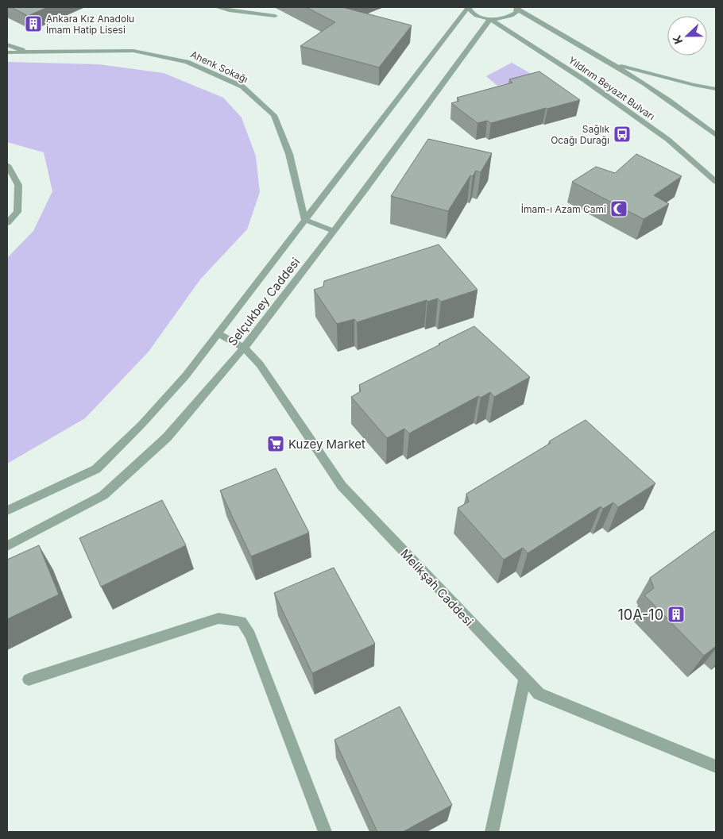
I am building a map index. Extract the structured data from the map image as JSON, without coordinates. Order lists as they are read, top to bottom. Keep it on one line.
{"streets":{"street":["Ahenk Sokağı","Yıldırım Beyazıt Bulvarı","Selçukbey Caddesi","Melikşah Caddesi"]},"crossings":[["Ahenk Sokağı","Selçukbey Caddesi"],["Yıldırım Beyazıt Bulvarı","Selçukbey Caddesi"],["Selçukbey Caddesi","Melikşah Caddesi"]],"places":{"building":["Ankara Kız Anadolu İmam Hatip Lisesi","10A-10"],"bus stop":["Sağlık Ocağı Durağı"],"mosque":["İmam-ı Azam Cami"],"supermarket":["Kuzey Market"]},"north":"left"}
